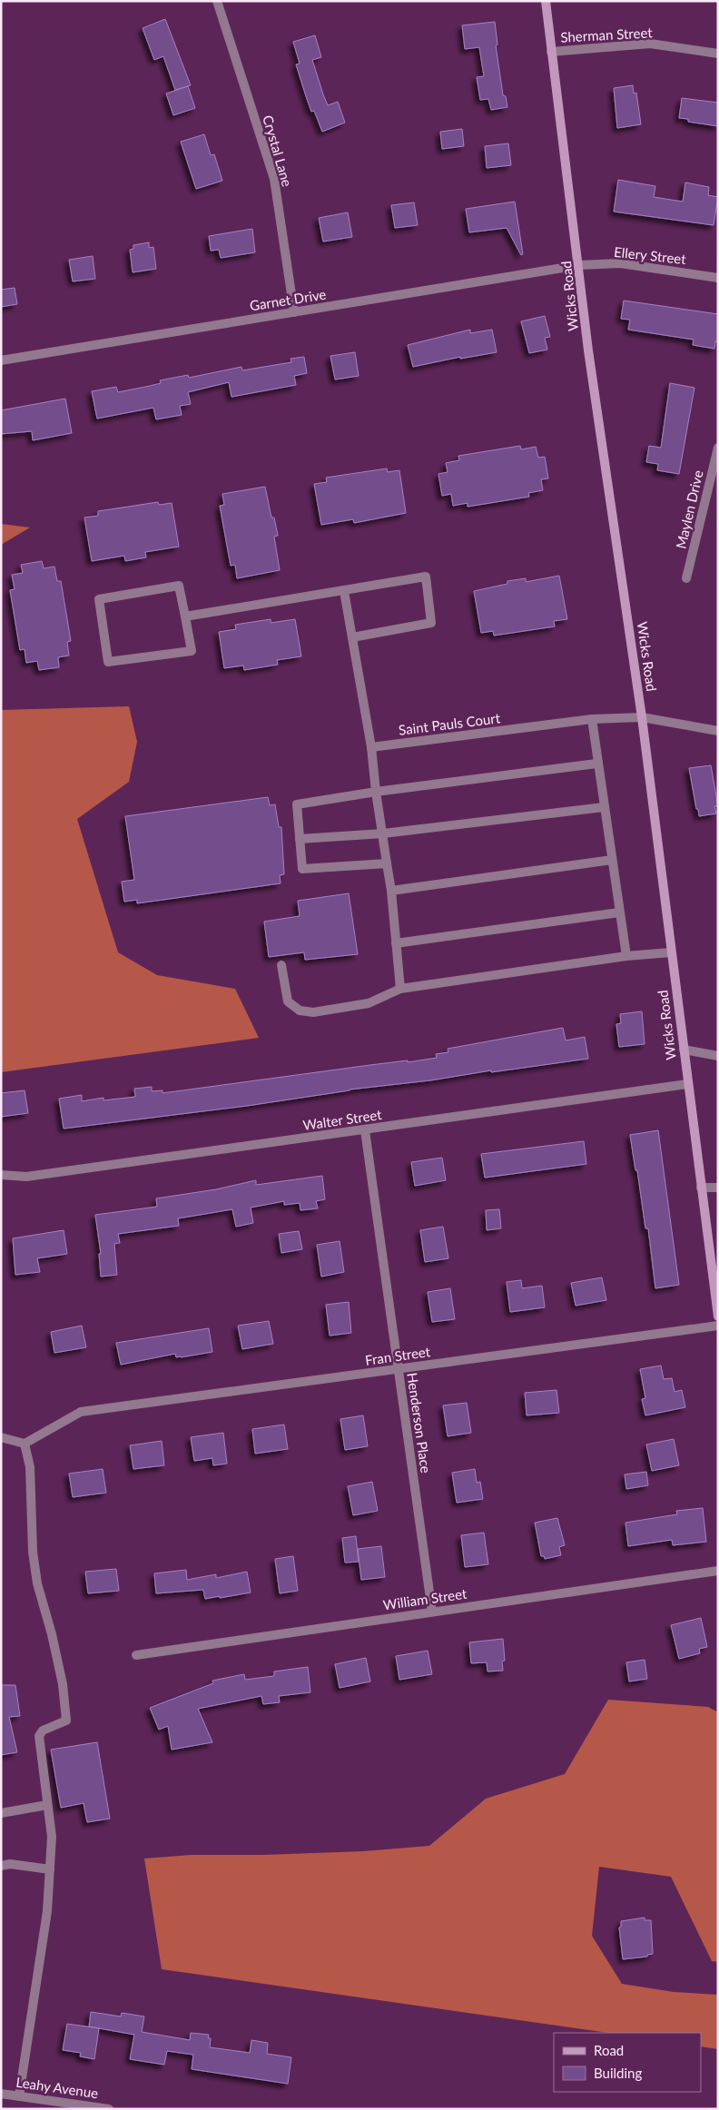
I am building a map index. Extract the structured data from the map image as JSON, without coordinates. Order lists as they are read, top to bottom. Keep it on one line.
{"streets":{"main road":["Wicks Road"],"street":["Sherman Street","Crystal Lane","Ellery Street","Garnet Drive","Maylen Drive","Saint Pauls Court","Walter Street","Fran Street","Henderson Place","William Street","Leahy Avenue"]},"crossings":[["Sherman Street","Wicks Road"],["Crystal Lane","Garnet Drive"],["Ellery Street","Wicks Road"],["Ellery Street","Garnet Drive"],["Wicks Road","Garnet Drive"],["Wicks Road","Saint Pauls Court"],["Wicks Road","Walter Street"],["Walter Street","Henderson Place"],["Fran Street","Henderson Place"],["Henderson Place","William Street"]],"legend":["Road","Building"]}
